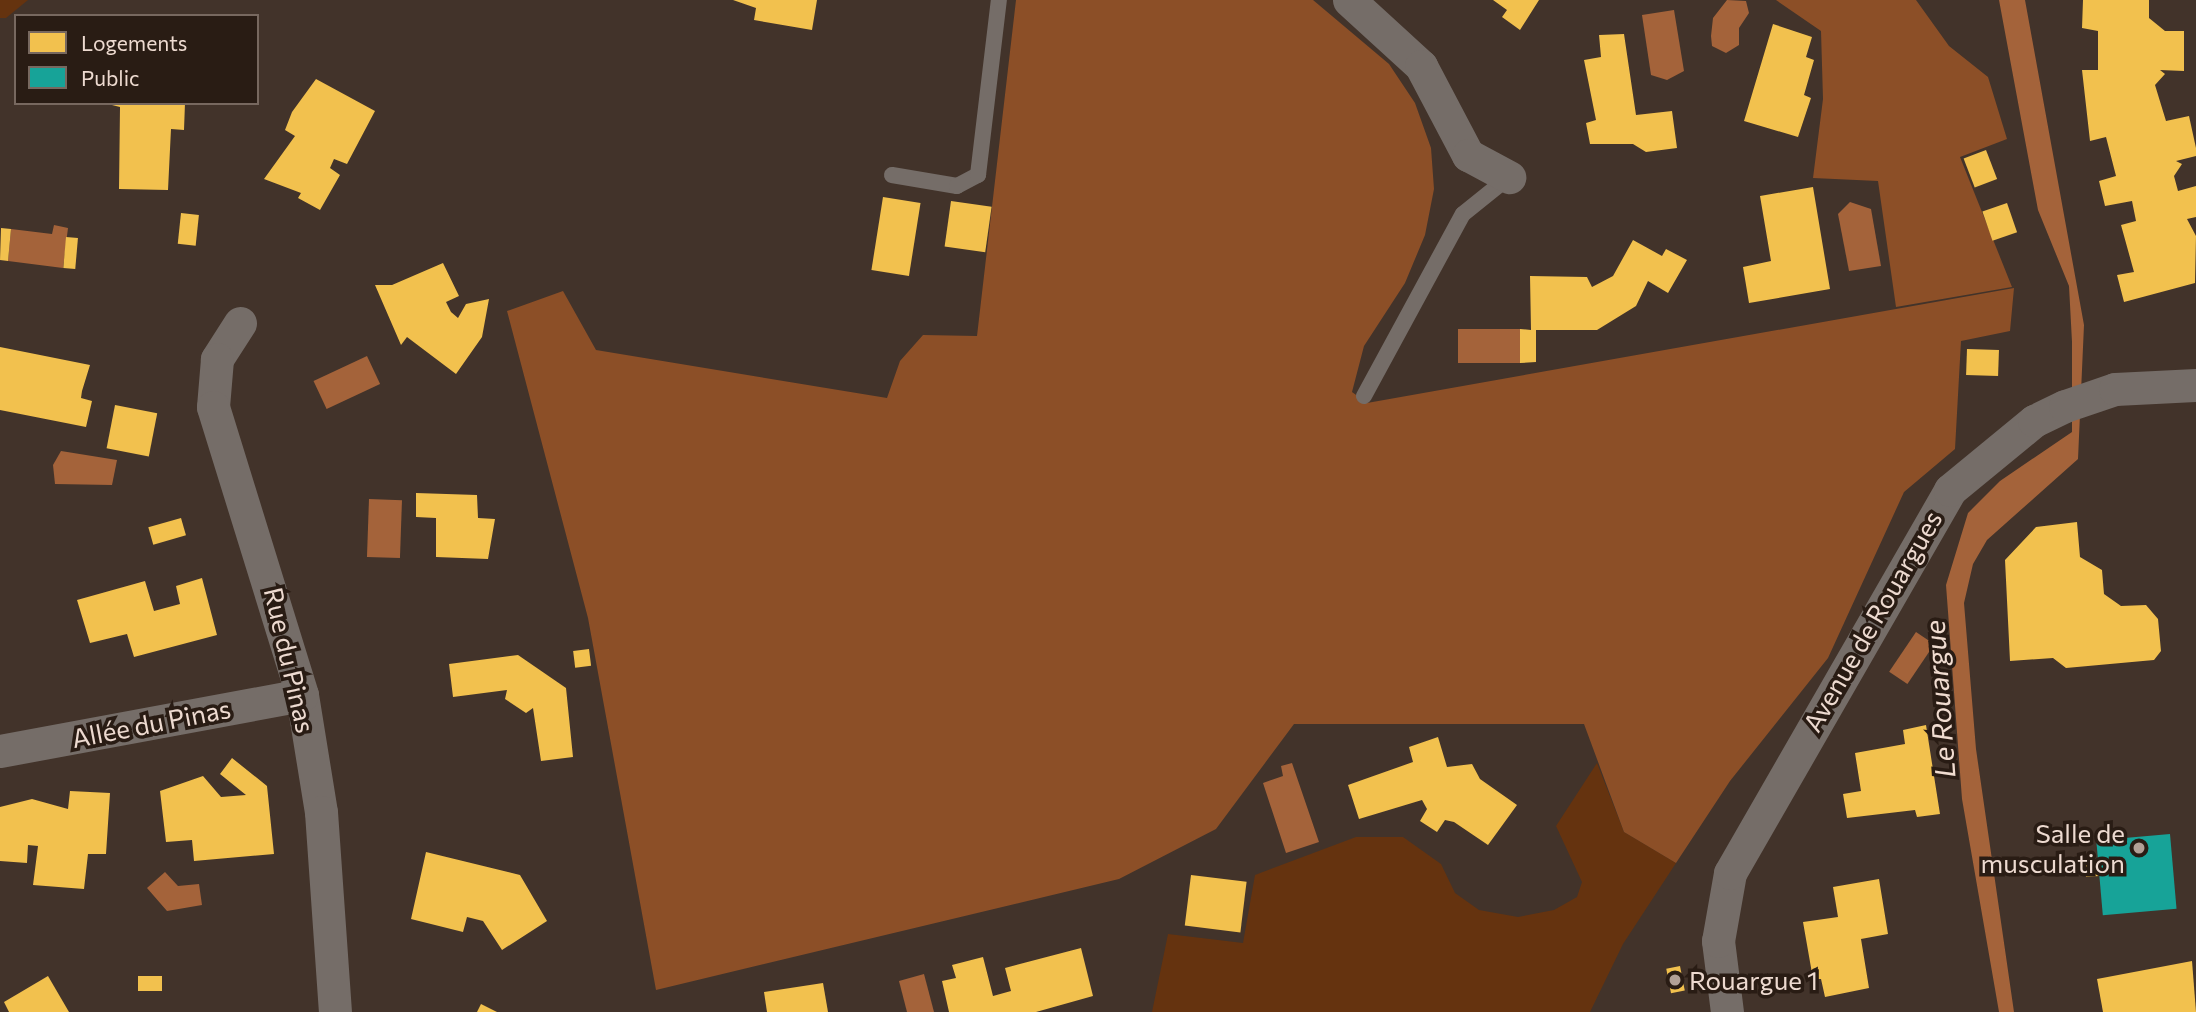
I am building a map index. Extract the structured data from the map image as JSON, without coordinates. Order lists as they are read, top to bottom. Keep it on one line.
{"streets":{"street":["Avenue de Rouargues","Rue du Pinas","Allée du Pinas"]},"crossings":[["Rue du Pinas","Allée du Pinas"]],"water":["Le Rouargue"],"places":["Salle de musculation","Rouargue 1"],"legend":["Logements","Public"]}
